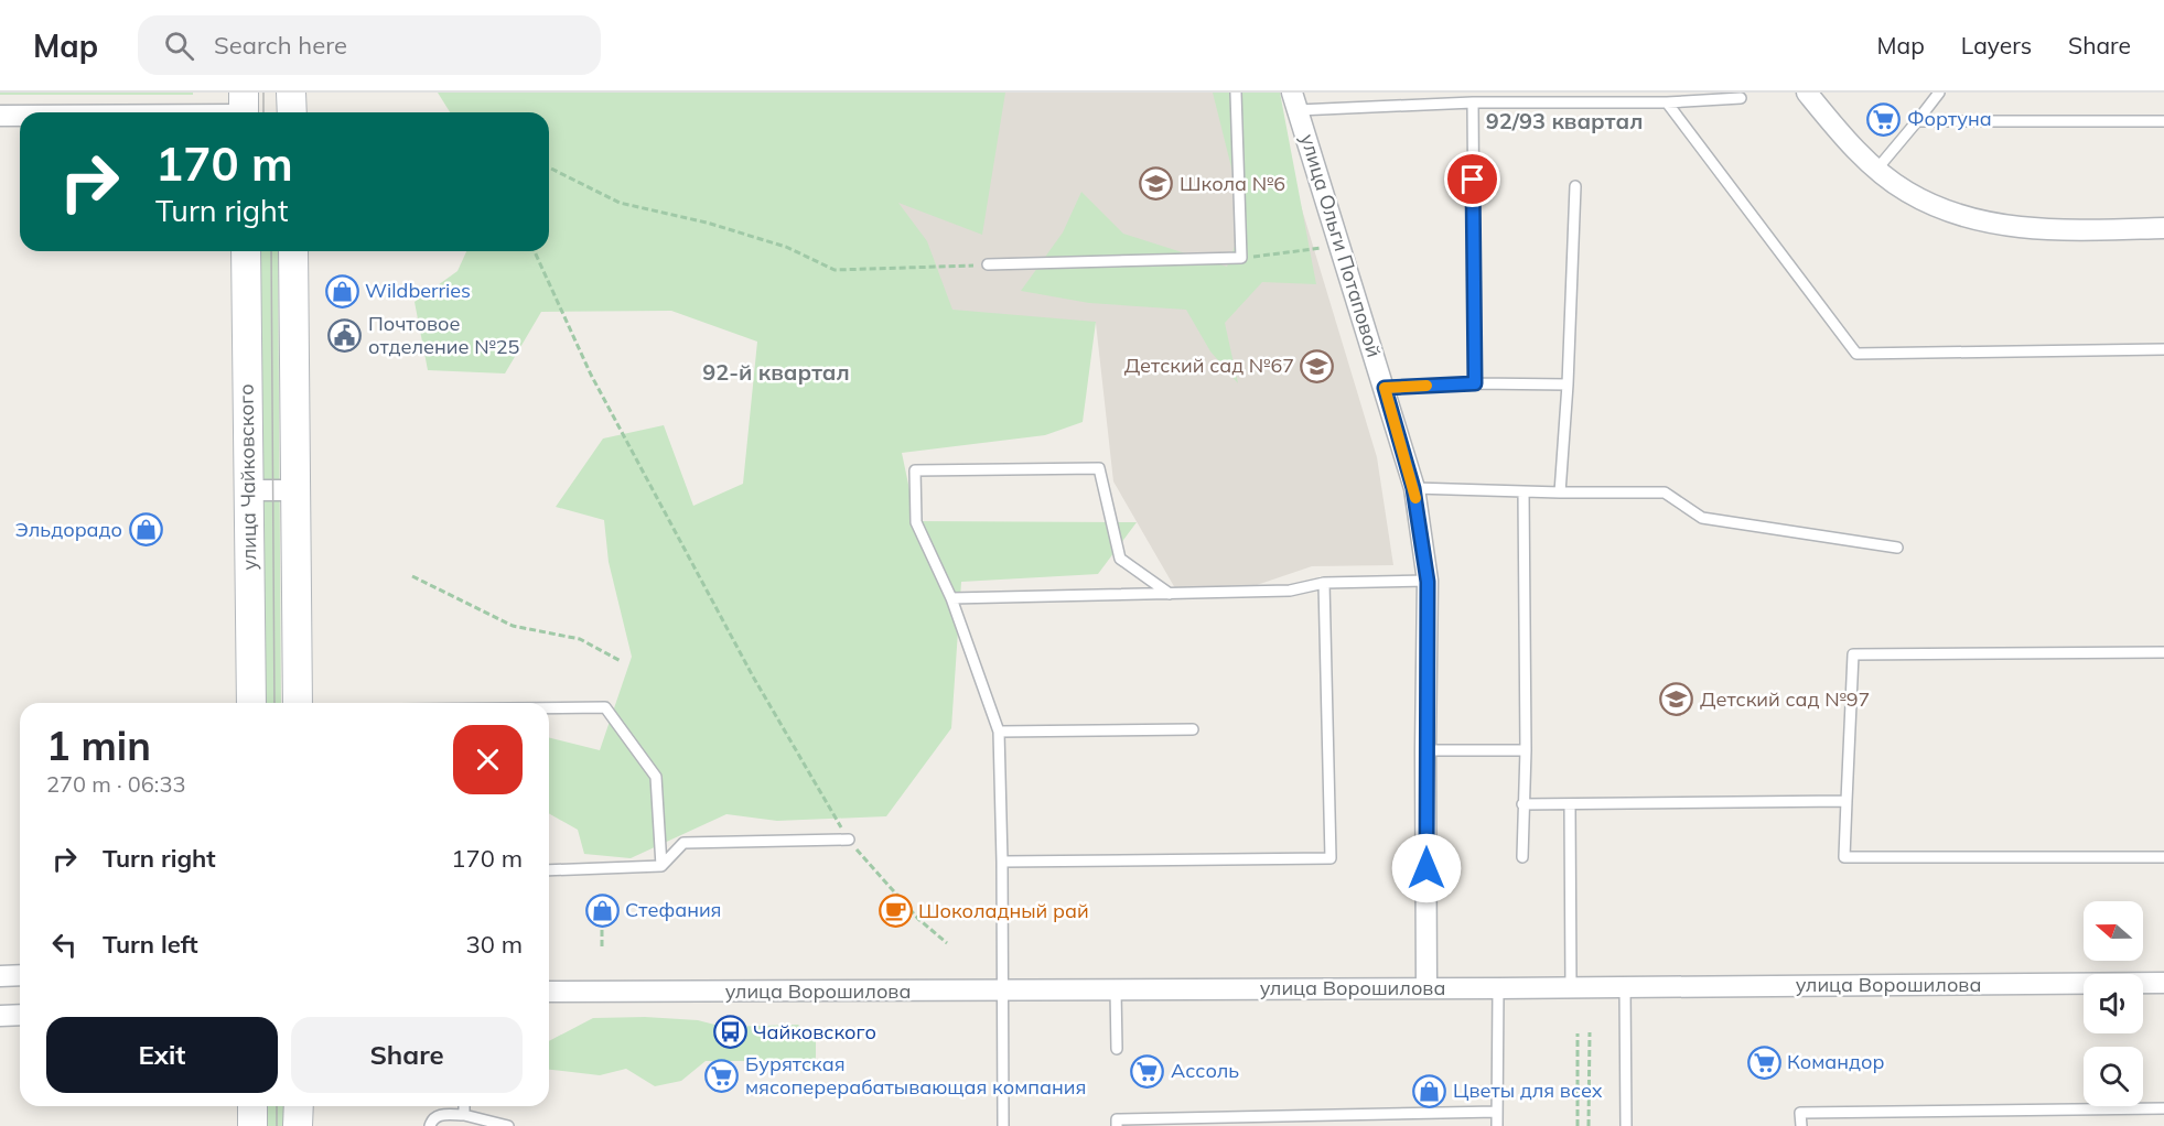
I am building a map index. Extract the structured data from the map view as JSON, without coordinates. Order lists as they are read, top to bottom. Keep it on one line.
{"streets":{"main road":["улица Чайковского"],"street":["улица Ольги Потаповой","улица Ворошилова"]},"crossings":[["улица Ольги Потаповой","улица Ворошилова"]],"districts":["92/93 квартал","92-й квартал"],"places":{"supermarket":["Фортуна","Командор","Ассоль","Бурятская мясоперерабатывающая компания"],"school or university":["Школа №6","Детский сад №67","Детский сад №97"],"shop":["Wildberries","Эльдорадо","Стефания","Цветы для всех"],"public building":["Почтовое отделение №25"],"cafe":["Шоколадный рай"],"bus stop":["Чайковского"]},"north":"left","page":{"header":"Map","search":"Search here","nav":["Map","Layers","Share"],"turn":["170 m","Turn right"],"heading":["1 min","270 m · 06:33"],"list":[{"name":"Turn right","value":"170 m"},{"name":"Turn left","value":"30 m"}],"buttons":["Exit","Share"]}}
